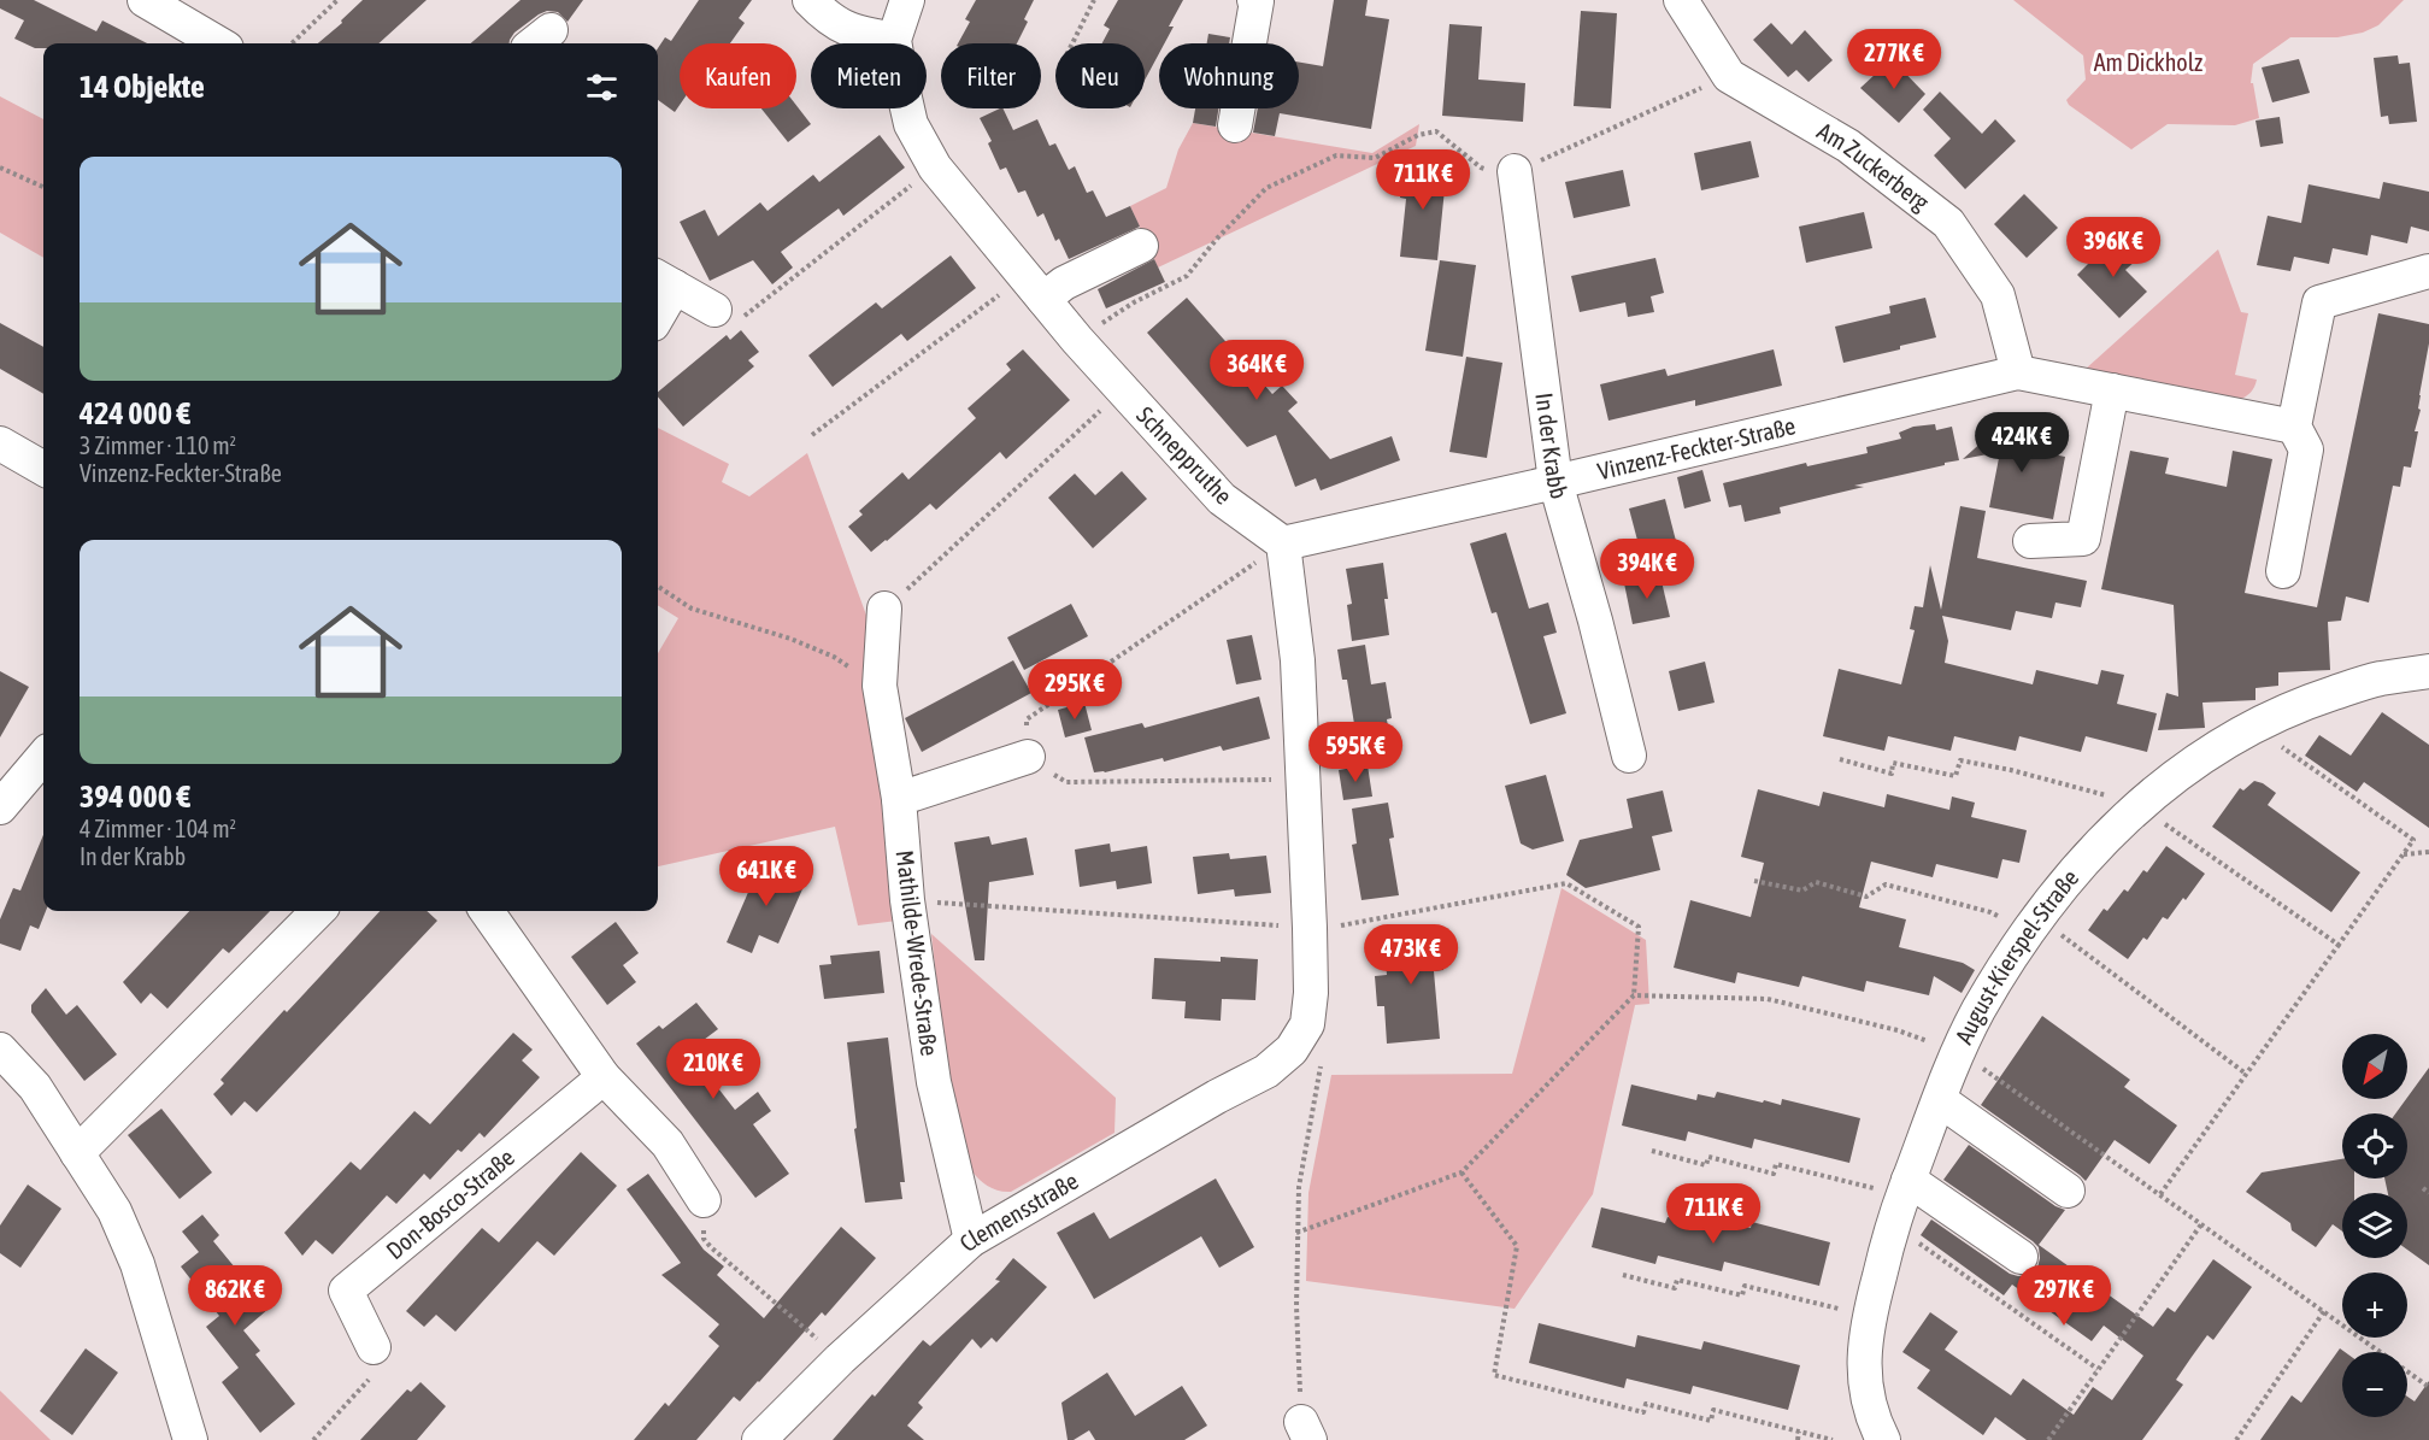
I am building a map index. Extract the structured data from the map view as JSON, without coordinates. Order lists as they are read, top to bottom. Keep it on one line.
{"streets":{"street":["Am Zuckerberg","In der Krabb","Vinzenz-Feckter-Straße","Schneppruthe","Mathilde-Wrede-Straße","August-Kierspel-Straße","Don-Bosco-Straße","Clemensstraße"]},"crossings":[["Am Zuckerberg","Vinzenz-Feckter-Straße"],["In der Krabb","Vinzenz-Feckter-Straße"],["Vinzenz-Feckter-Straße","Schneppruthe"],["Mathilde-Wrede-Straße","Clemensstraße"]],"parks":["Am Dickholz"],"north":"bottom left","page":{"price":["277K €","711K €","396K €","364K €","424K €","394K €","295K €","595K €","641K €","473K €","210K €","711K €","862K €","297K €"],"chip":["Kaufen","Mieten","Filter","Neu","Wohnung"],"heading":"14 Objekte","list":[{"name":"424 000 €","note":"3 Zimmer · 110 m² · Vinzenz-Feckter-Straße"},{"name":"394 000 €","note":"4 Zimmer · 104 m² · In der Krabb"}],"map_buttons":["+","−"]}}
